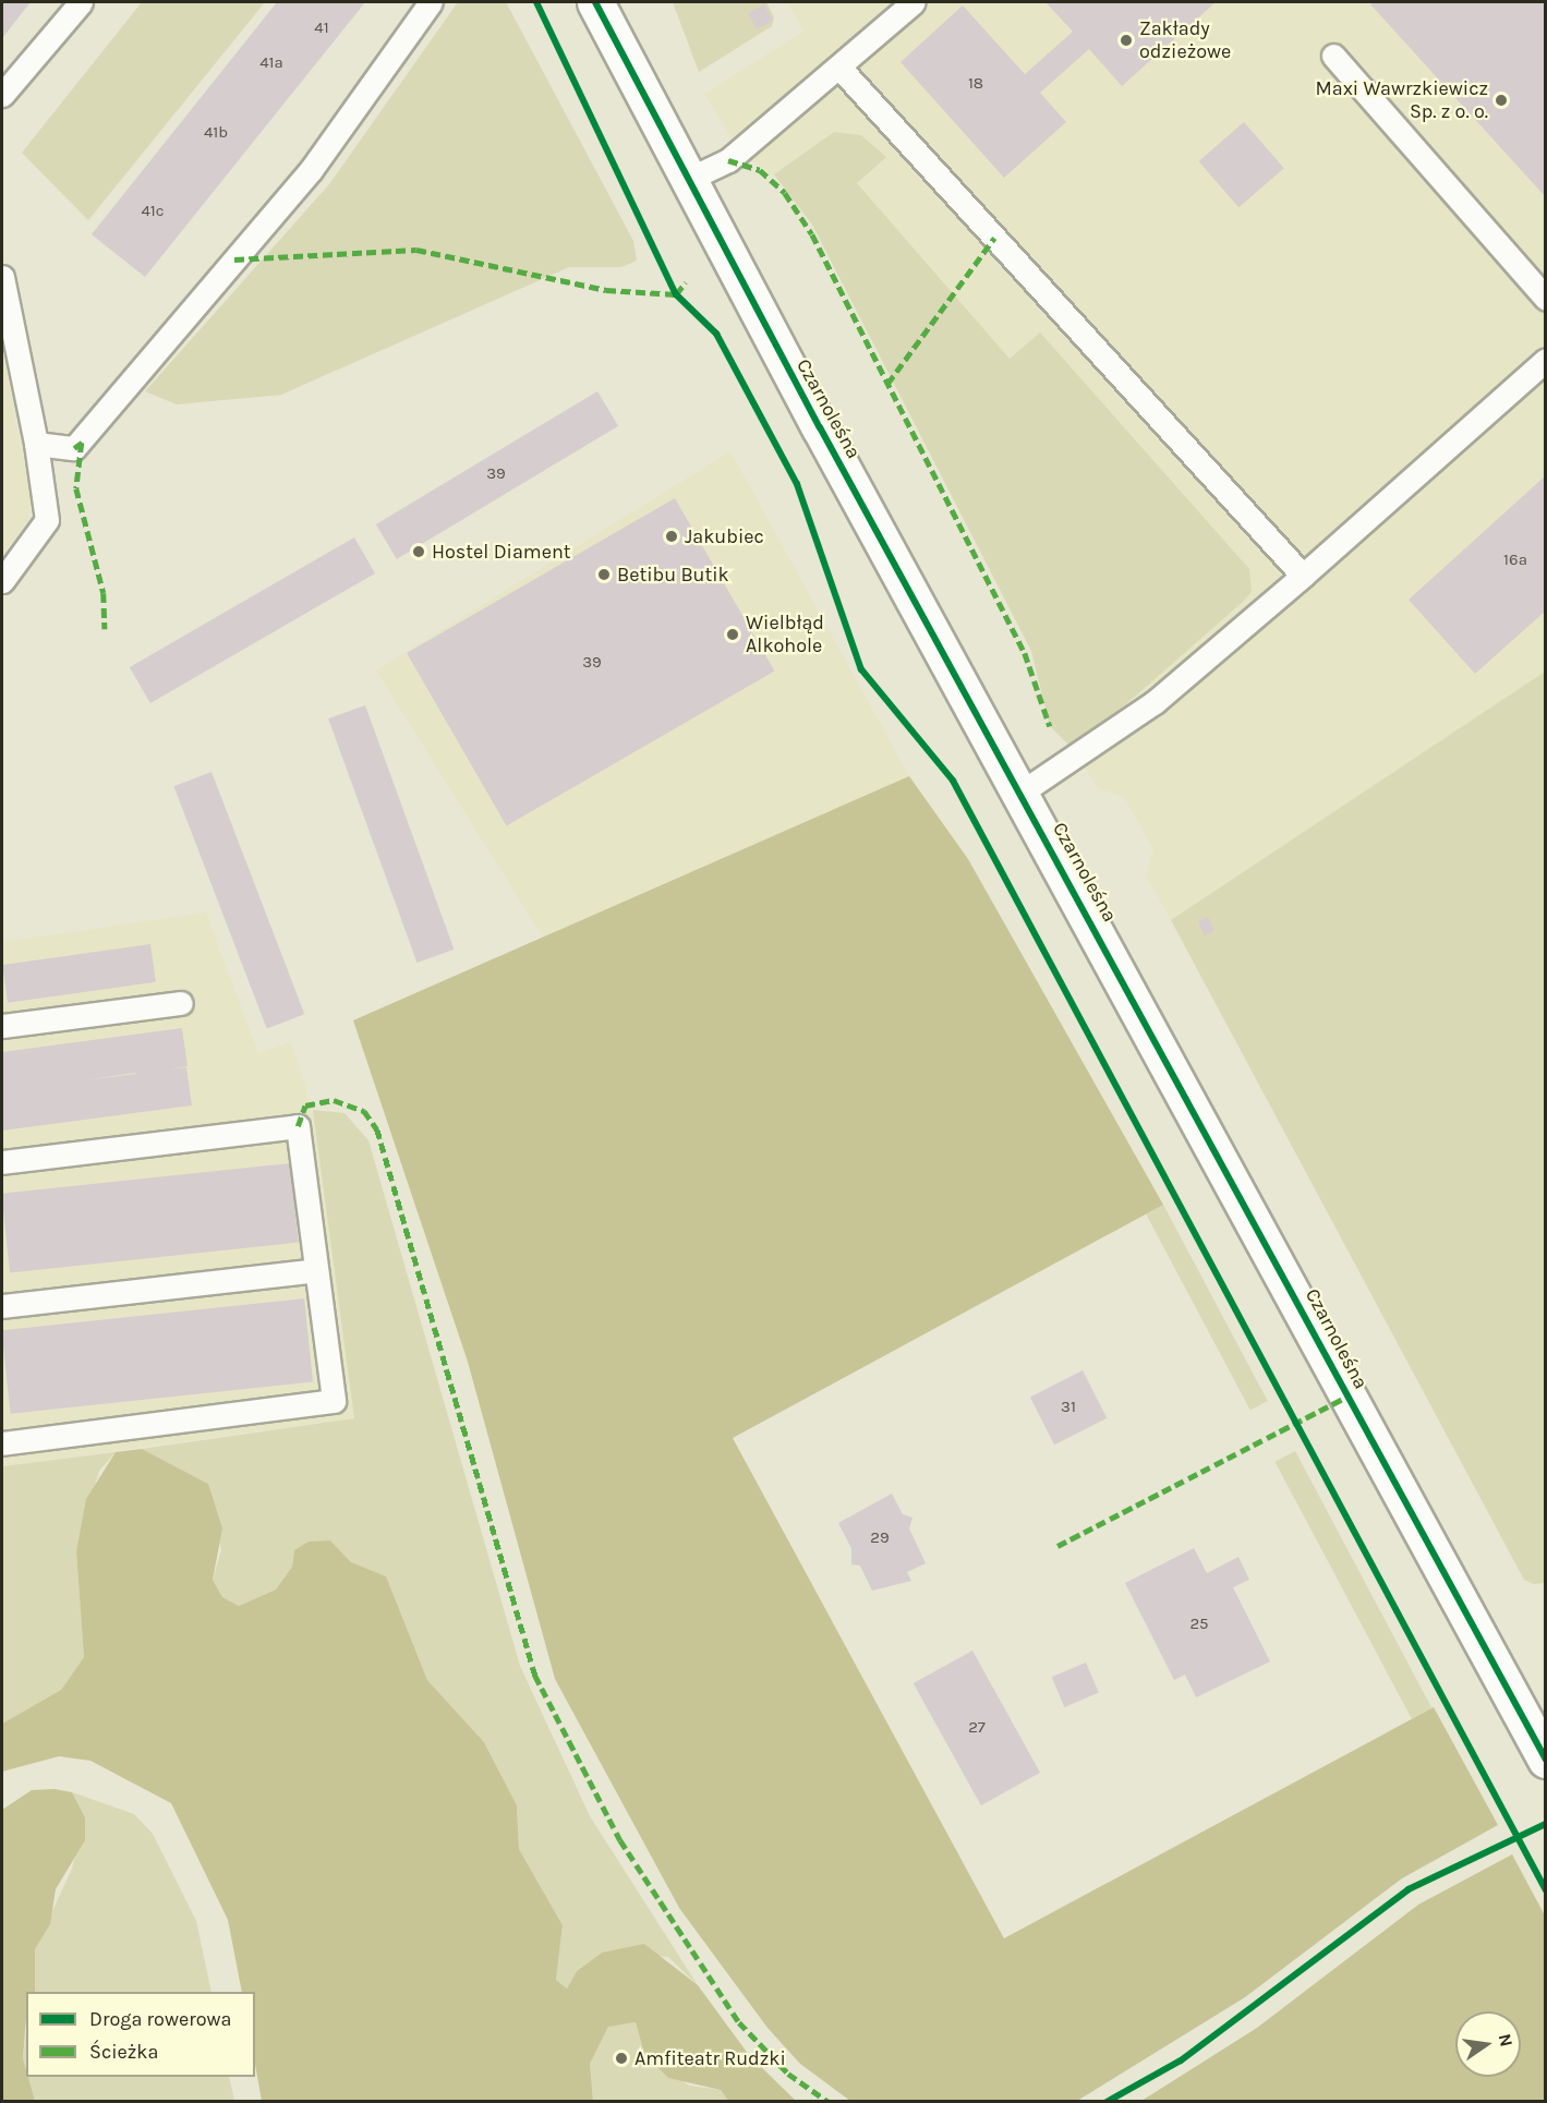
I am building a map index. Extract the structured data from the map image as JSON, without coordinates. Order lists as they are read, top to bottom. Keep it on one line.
{"streets":{"street":["Czarnoleśna"]},"places":["Zakłady odzieżowe","Maxi Wawrzkiewicz Sp. z o. o.","Jakubiec","Hostel Diament","Betibu Butik","Wielbłąd Alkohole","Amfiteatr Rudzki"],"house_numbers":["41","41a","18","41b","41c","39","16a","39","31","29","25","27"],"legend":["Droga rowerowa","Ścieżka"],"north":"right"}
